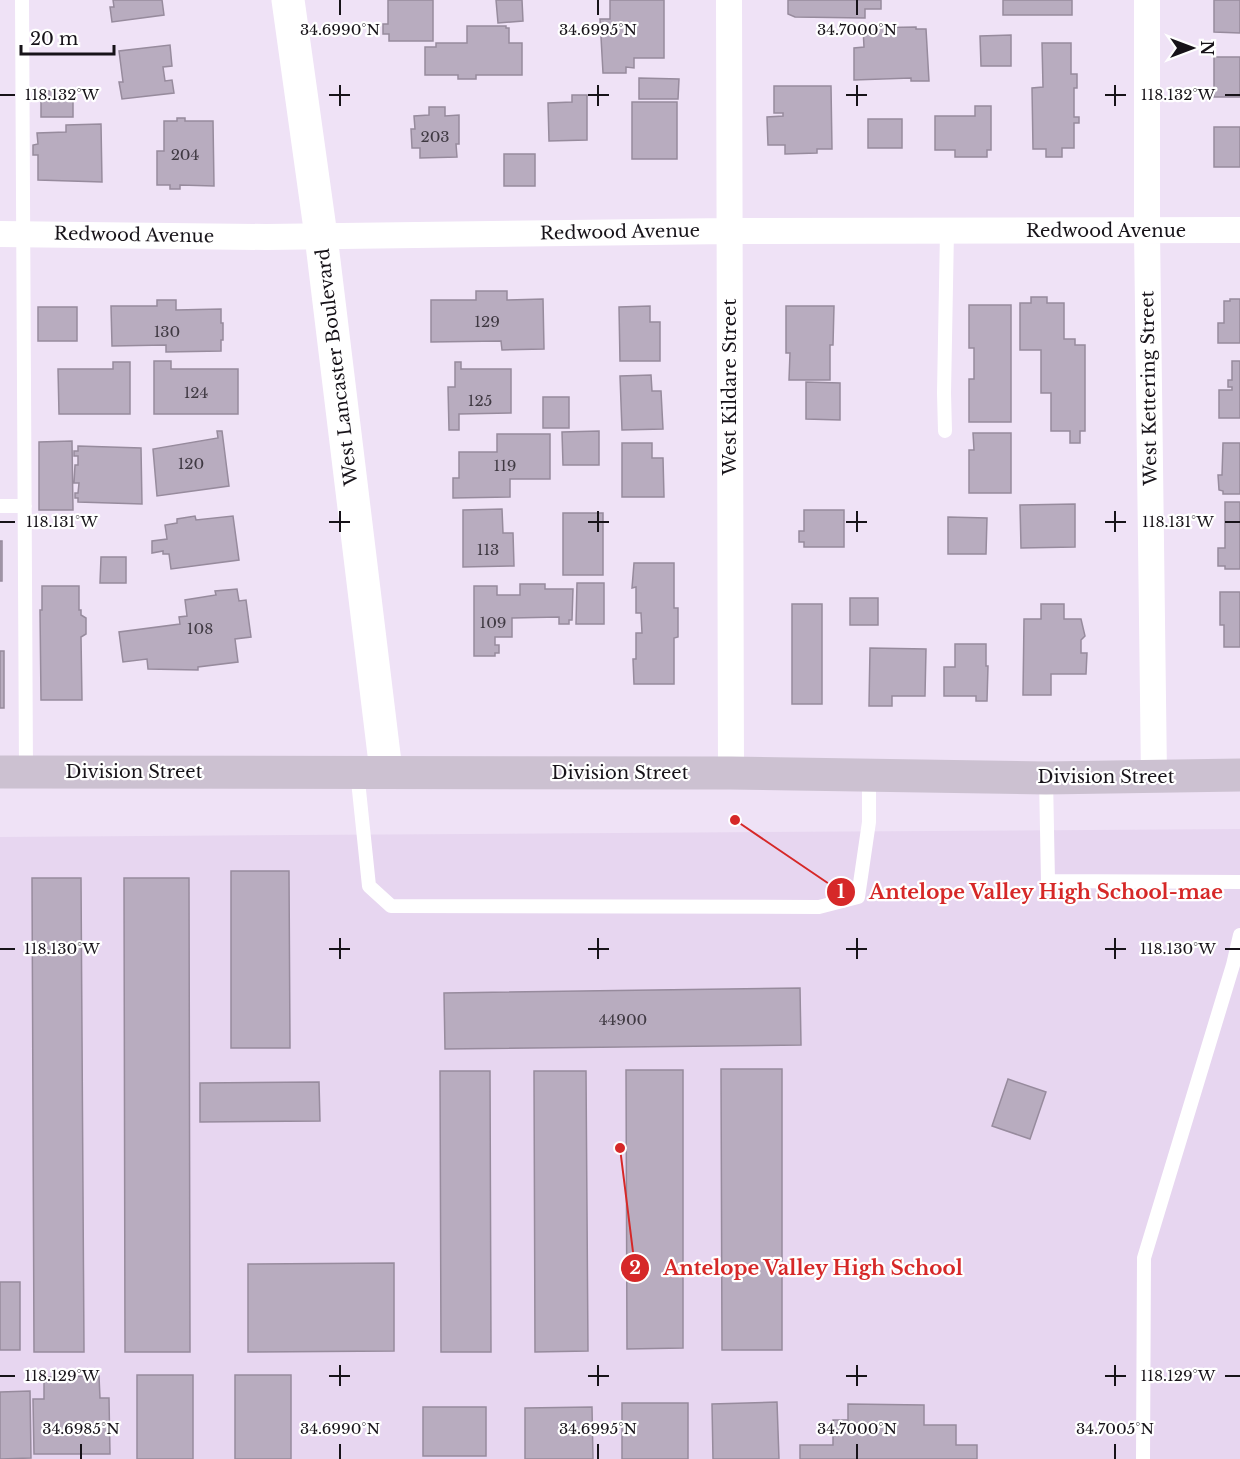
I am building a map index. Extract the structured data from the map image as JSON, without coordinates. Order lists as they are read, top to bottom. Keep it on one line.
{"streets":{"main road":["Division Street"],"street":["Redwood Avenue","West Lancaster Boulevard","West Kildare Street","West Kettering Street"]},"crossings":[["Redwood Avenue","West Lancaster Boulevard"],["Redwood Avenue","West Kildare Street"],["Redwood Avenue","West Kettering Street"],["West Lancaster Boulevard","Division Street"],["West Kildare Street","Division Street"],["West Kettering Street","Division Street"]],"places":["Antelope Valley High School-mae","Antelope Valley High School"],"house_numbers":["203","204","129","130","124","125","120","119","113","109","108","44900"],"scale_bar":"20 m","north":"right","coordinates":["34.6990°N","34.6995°N","34.7000°N","118.132°W","118.131°W","118.130°W","118.129°W","34.6985°N","34.7005°N"]}
